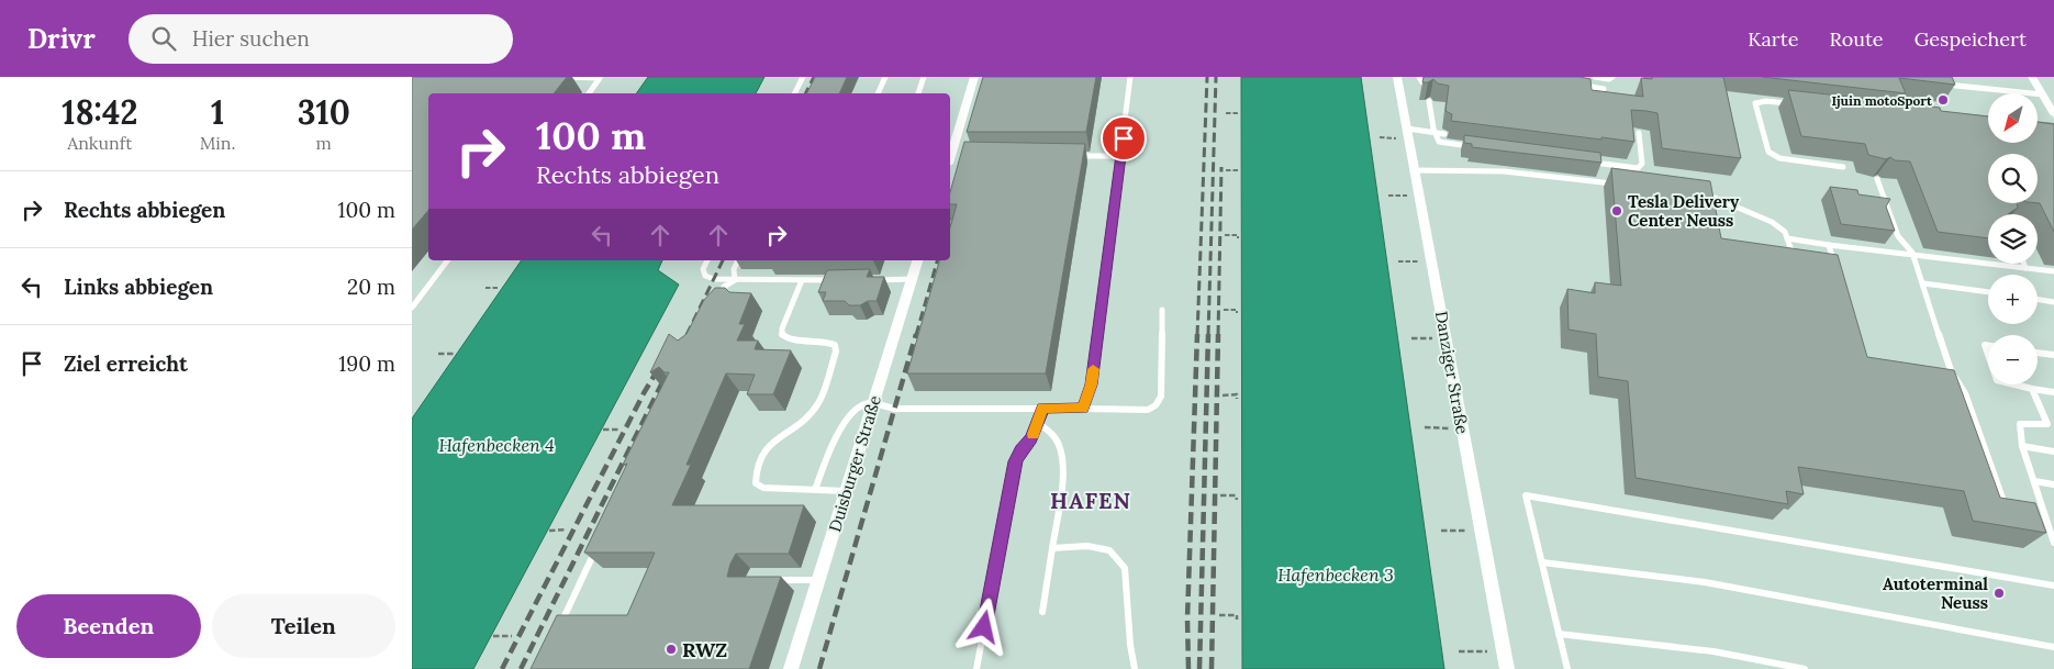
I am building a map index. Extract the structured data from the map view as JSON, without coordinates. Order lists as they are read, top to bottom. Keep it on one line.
{"streets":{"street":["Danziger Straße","Duisburger Straße"]},"districts":["HAFEN"],"water":["Hafenbecken 4","Hafenbecken 3"],"places":["Ijuin motoSport","Tesla Delivery Center Neuss","Autoterminal Neuss","RWZ"],"north":"bottom left","page":{"header":"Drivr","search":"Hier suchen","nav":["Karte","Route","Gespeichert"],"eta":["18:42","Ankunft","1","Min.","310","m"],"map_buttons":["+","−"],"turn":["100 m","Rechts abbiegen"],"list":[{"name":"Rechts abbiegen","value":"100 m"},{"name":"Links abbiegen","value":"20 m"},{"name":"Ziel erreicht","value":"190 m"}],"buttons":["Beenden","Teilen"]}}
